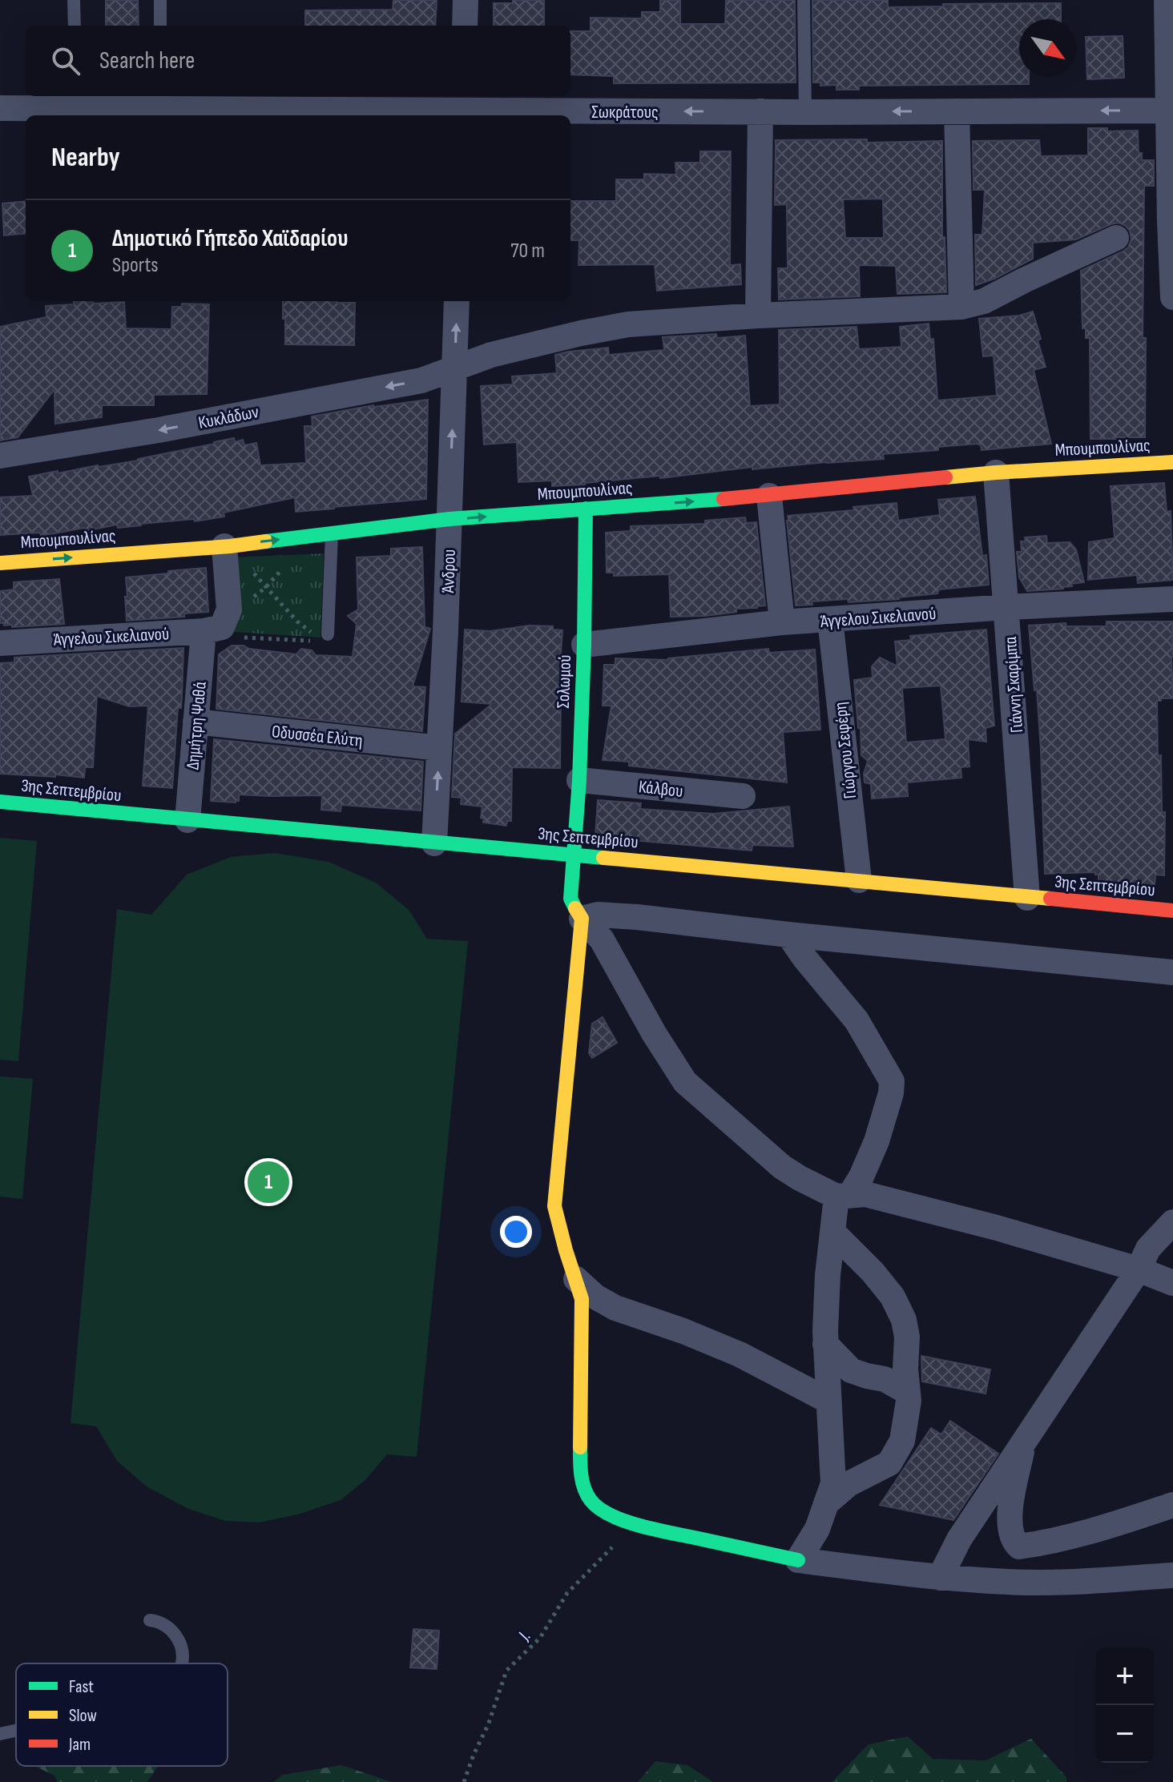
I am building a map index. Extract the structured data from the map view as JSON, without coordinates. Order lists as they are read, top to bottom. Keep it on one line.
{"streets":{"street":["Σωκράτους","Κυκλάδων","Μπουμπουλίνας","Άνδρου","Άγγελου Σικελιανού","Σολωμού","Γιάννη Σκαρίμπα","Δημήτρη Ψαθά","Οδυσσέα Ελύτη","Γιώργου Σεφέρη","Κάλβου","3ης Σεπτεμβρίου"],"path":["J."]},"crossings":[["Κυκλάδων","Άνδρου"],["Μπουμπουλίνας","Άνδρου"],["Μπουμπουλίνας","Σολωμού"],["Μπουμπουλίνας","Γιάννη Σκαρίμπα"],["Μπουμπουλίνας","Δημήτρη Ψαθά"],["Άνδρου","Οδυσσέα Ελύτη"],["Άνδρου","3ης Σεπτεμβρίου"],["Άγγελου Σικελιανού","Σολωμού"],["Άγγελου Σικελιανού","Γιάννη Σκαρίμπα"],["Άγγελου Σικελιανού","Δημήτρη Ψαθά"],["Άγγελου Σικελιανού","Γιώργου Σεφέρη"],["Σολωμού","Κάλβου"],["Σολωμού","3ης Σεπτεμβρίου"],["Γιάννη Σκαρίμπα","3ης Σεπτεμβρίου"],["Δημήτρη Ψαθά","Οδυσσέα Ελύτη"],["Δημήτρη Ψαθά","3ης Σεπτεμβρίου"],["Γιώργου Σεφέρη","3ης Σεπτεμβρίου"]],"one_way":["Σωκράτους","Κυκλάδων","Μπουμπουλίνας","Άνδρου"],"legend":["Fast","Slow","Jam"],"north":"bottom right","page":{"search":"Search here","heading":"Nearby","list":[{"mark":"1","name":"Δημοτικό Γήπεδο Χαϊδαρίου","note":"Sports","value":"70 m"}],"pins":"1","map_buttons":["+","−"]}}
